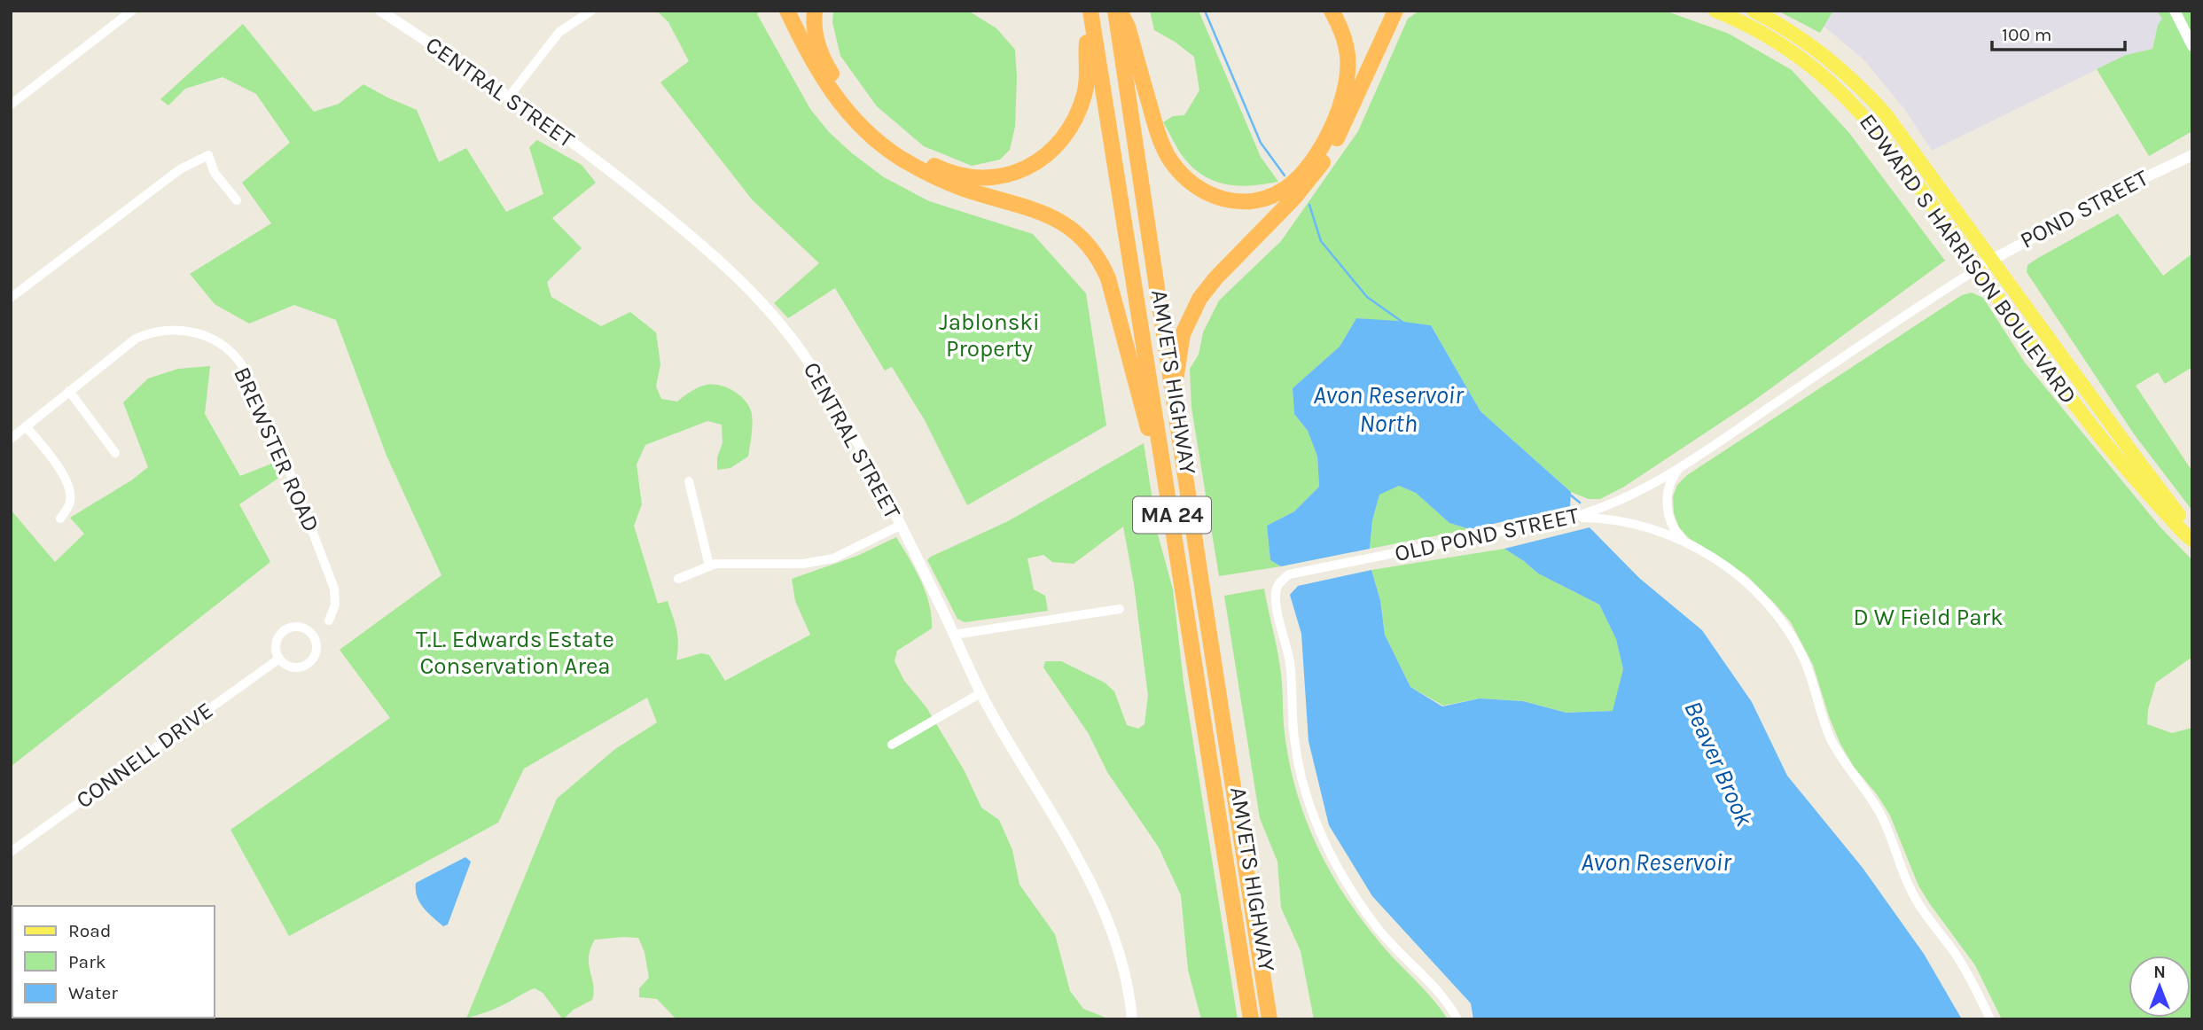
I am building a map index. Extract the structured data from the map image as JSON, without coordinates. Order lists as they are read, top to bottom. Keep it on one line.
{"streets":{"highway":["AMVETS HIGHWAY","MA 24"],"main road":["EDWARD S HARRISON BOULEVARD"],"street":["CENTRAL STREET","POND STREET","BREWSTER ROAD","OLD POND STREET","CONNELL DRIVE"]},"crossings":[["POND STREET","EDWARD S HARRISON BOULEVARD"],["POND STREET","OLD POND STREET"],["EDWARD S HARRISON BOULEVARD","OLD POND STREET"]],"water":["Avon Reservoir North","Beaver Brook","Avon Reservoir"],"parks":["Jablonski Property","D W Field Park","T.L. Edwards Estate Conservation Area"],"legend":["Road","Park","Water"],"scale_bar":"100 m","north":"top"}
